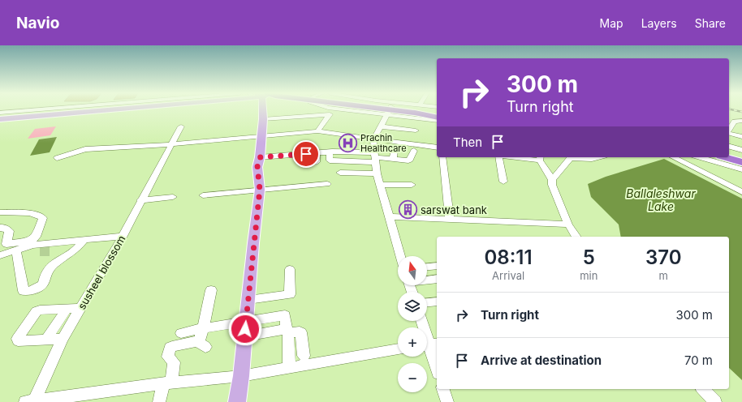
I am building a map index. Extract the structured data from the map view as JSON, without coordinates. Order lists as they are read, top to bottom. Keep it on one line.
{"streets":{"street":["susheel blossom"]},"water":["Ballaleshwar Lake"],"places":{"hospital":["Prachin Healthcare"],"building":["sarswat bank"]},"north":"top","page":{"header":"Navio","nav":["Map","Layers","Share"],"turn":["300 m","Turn right"],"then":"Then","eta":["08:11","Arrival","5","min","370","m"],"map_buttons":["+","−"],"list":[{"name":"Turn right","value":"300 m"},{"name":"Arrive at destination","value":"70 m"}]}}
